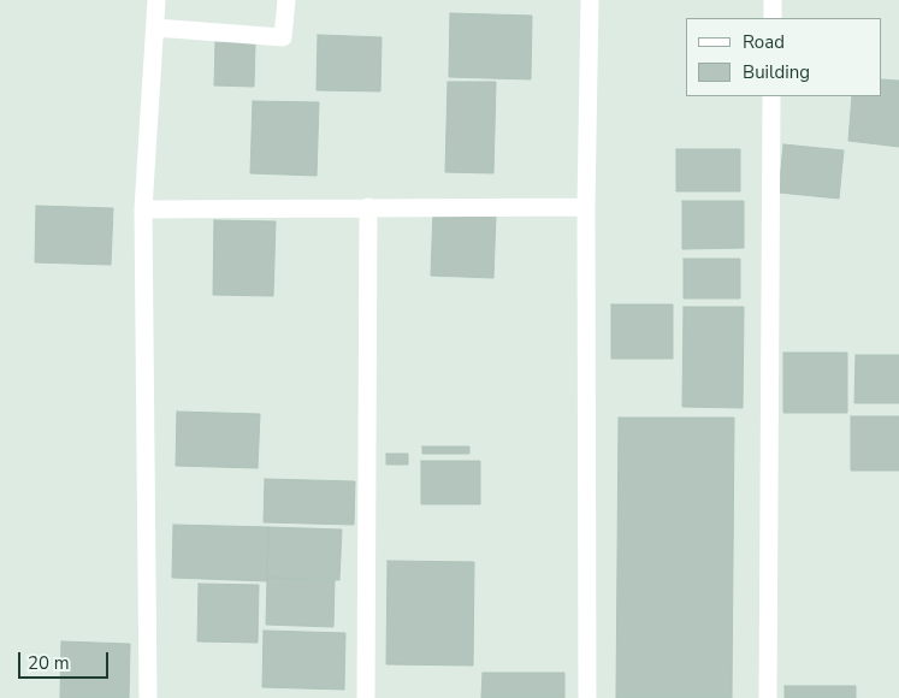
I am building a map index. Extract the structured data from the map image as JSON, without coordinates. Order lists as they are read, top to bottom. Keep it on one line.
{"legend":["Road","Building"],"scale_bar":"20 m"}
